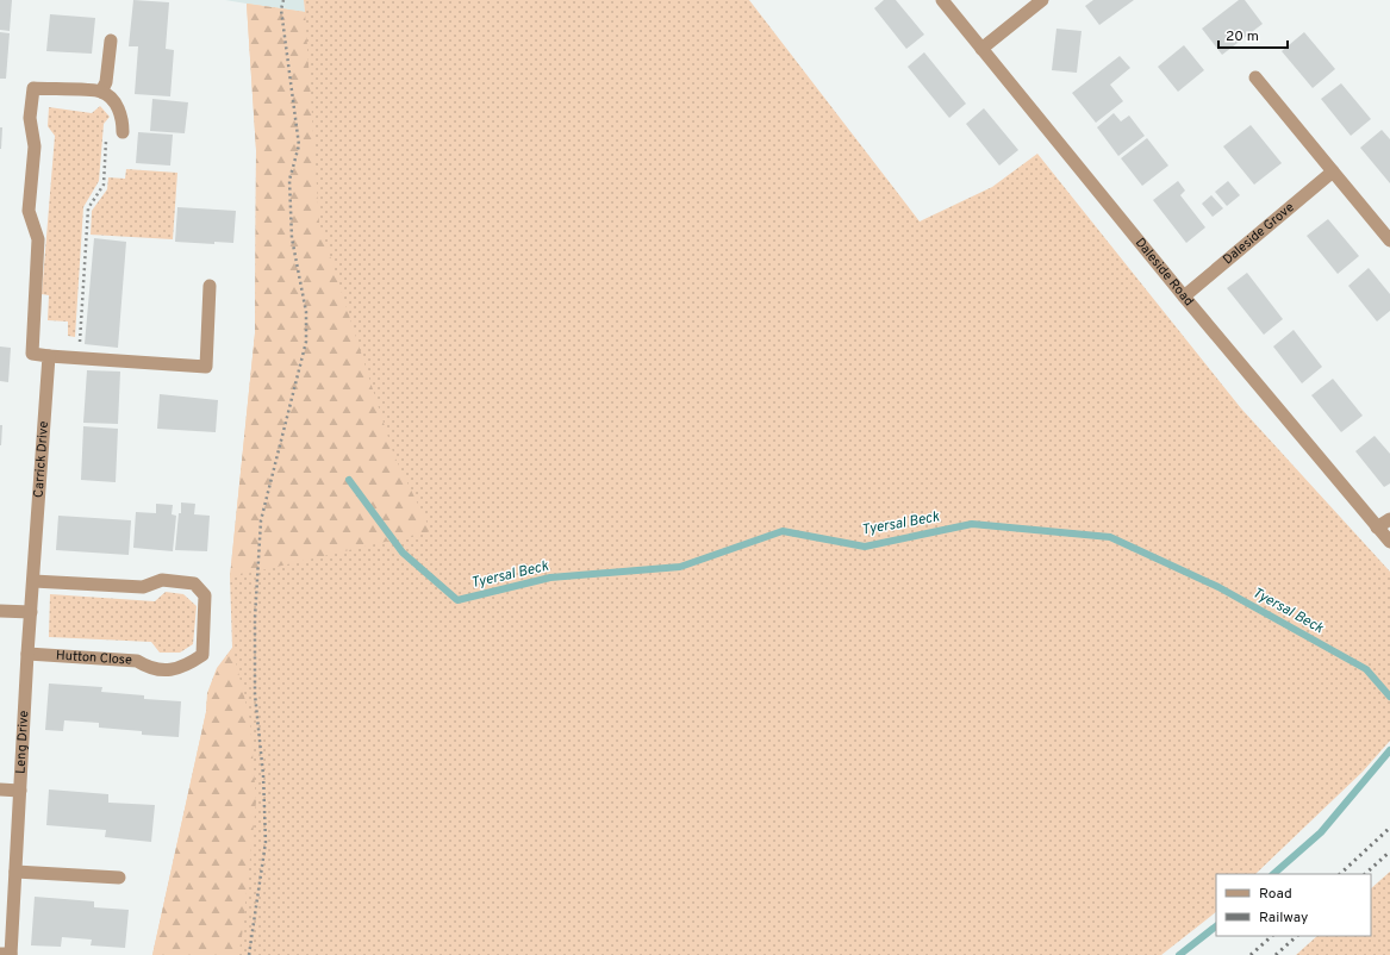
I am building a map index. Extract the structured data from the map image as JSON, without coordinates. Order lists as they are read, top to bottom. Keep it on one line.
{"streets":{"street":["Daleside Grove","Daleside Road","Carrick Drive","Hutton Close","Leng Drive"]},"crossings":[["Daleside Grove","Daleside Road"],["Carrick Drive","Hutton Close"],["Carrick Drive","Leng Drive"],["Hutton Close","Leng Drive"]],"water":["Tyersal Beck"],"legend":["Road","Railway"],"scale_bar":"20 m"}
